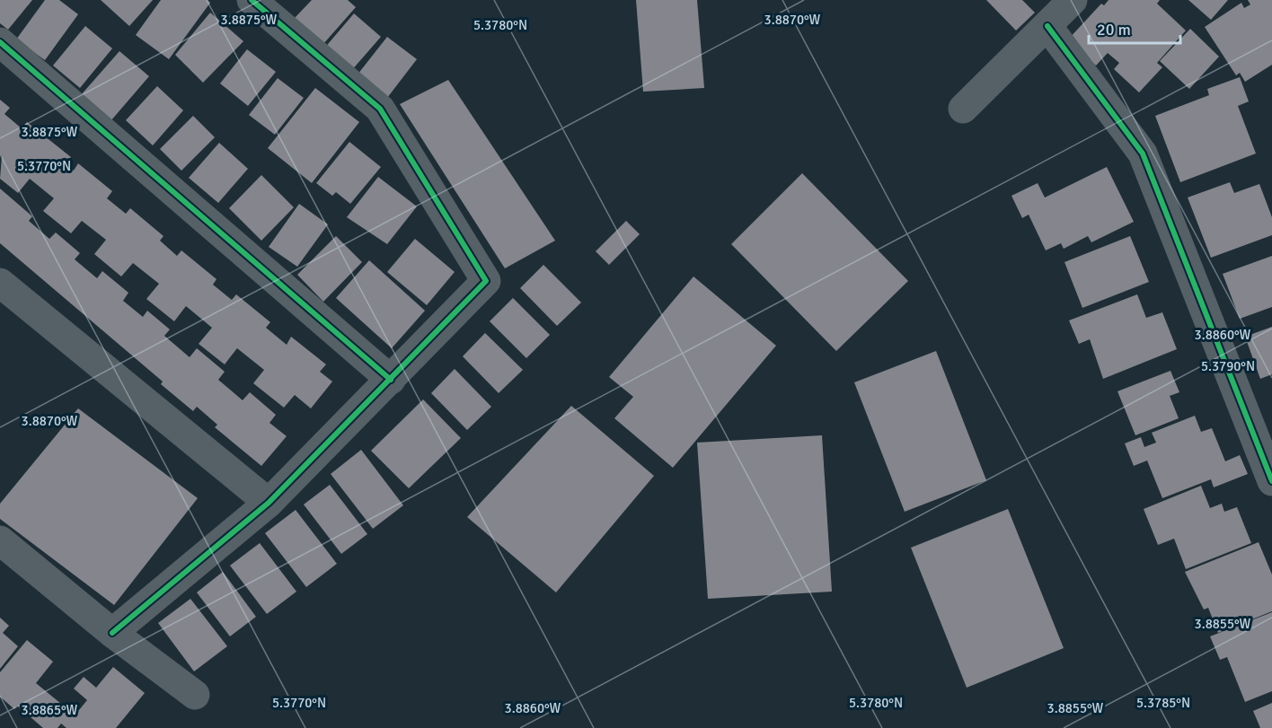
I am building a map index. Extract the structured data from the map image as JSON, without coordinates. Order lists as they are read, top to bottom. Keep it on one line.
{"scale_bar":"20 m","coordinates":["3.8875°W","3.8870°W","5.3780°N","5.3770°N","3.8860°W","5.3790°N","3.8855°W","5.3785°N","3.8865°W"]}
